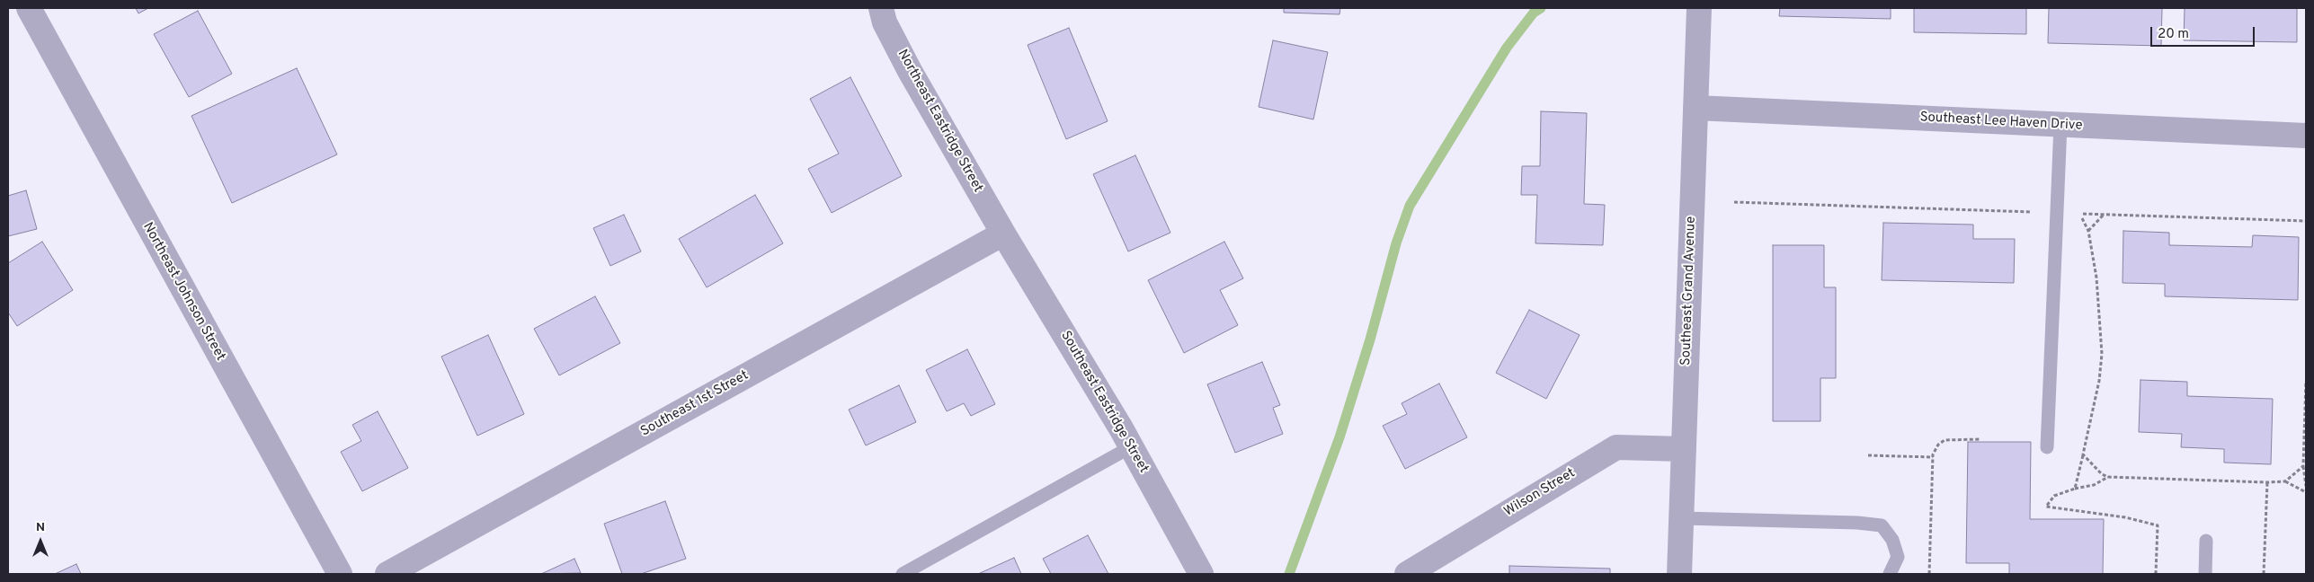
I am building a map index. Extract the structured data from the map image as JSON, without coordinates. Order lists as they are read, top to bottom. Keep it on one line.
{"streets":{"street":["Northeast Eastridge Street","Southeast Lee Haven Drive","Southeast Grand Avenue","Northeast Johnson Street","Southeast Eastridge Street","Southeast 1st Street","Wilson Street"]},"crossings":[["Northeast Eastridge Street","Southeast Eastridge Street"],["Northeast Eastridge Street","Southeast 1st Street"],["Southeast Lee Haven Drive","Southeast Grand Avenue"],["Southeast Grand Avenue","Wilson Street"],["Southeast Eastridge Street","Southeast 1st Street"]],"scale_bar":"20 m","north":"top"}
